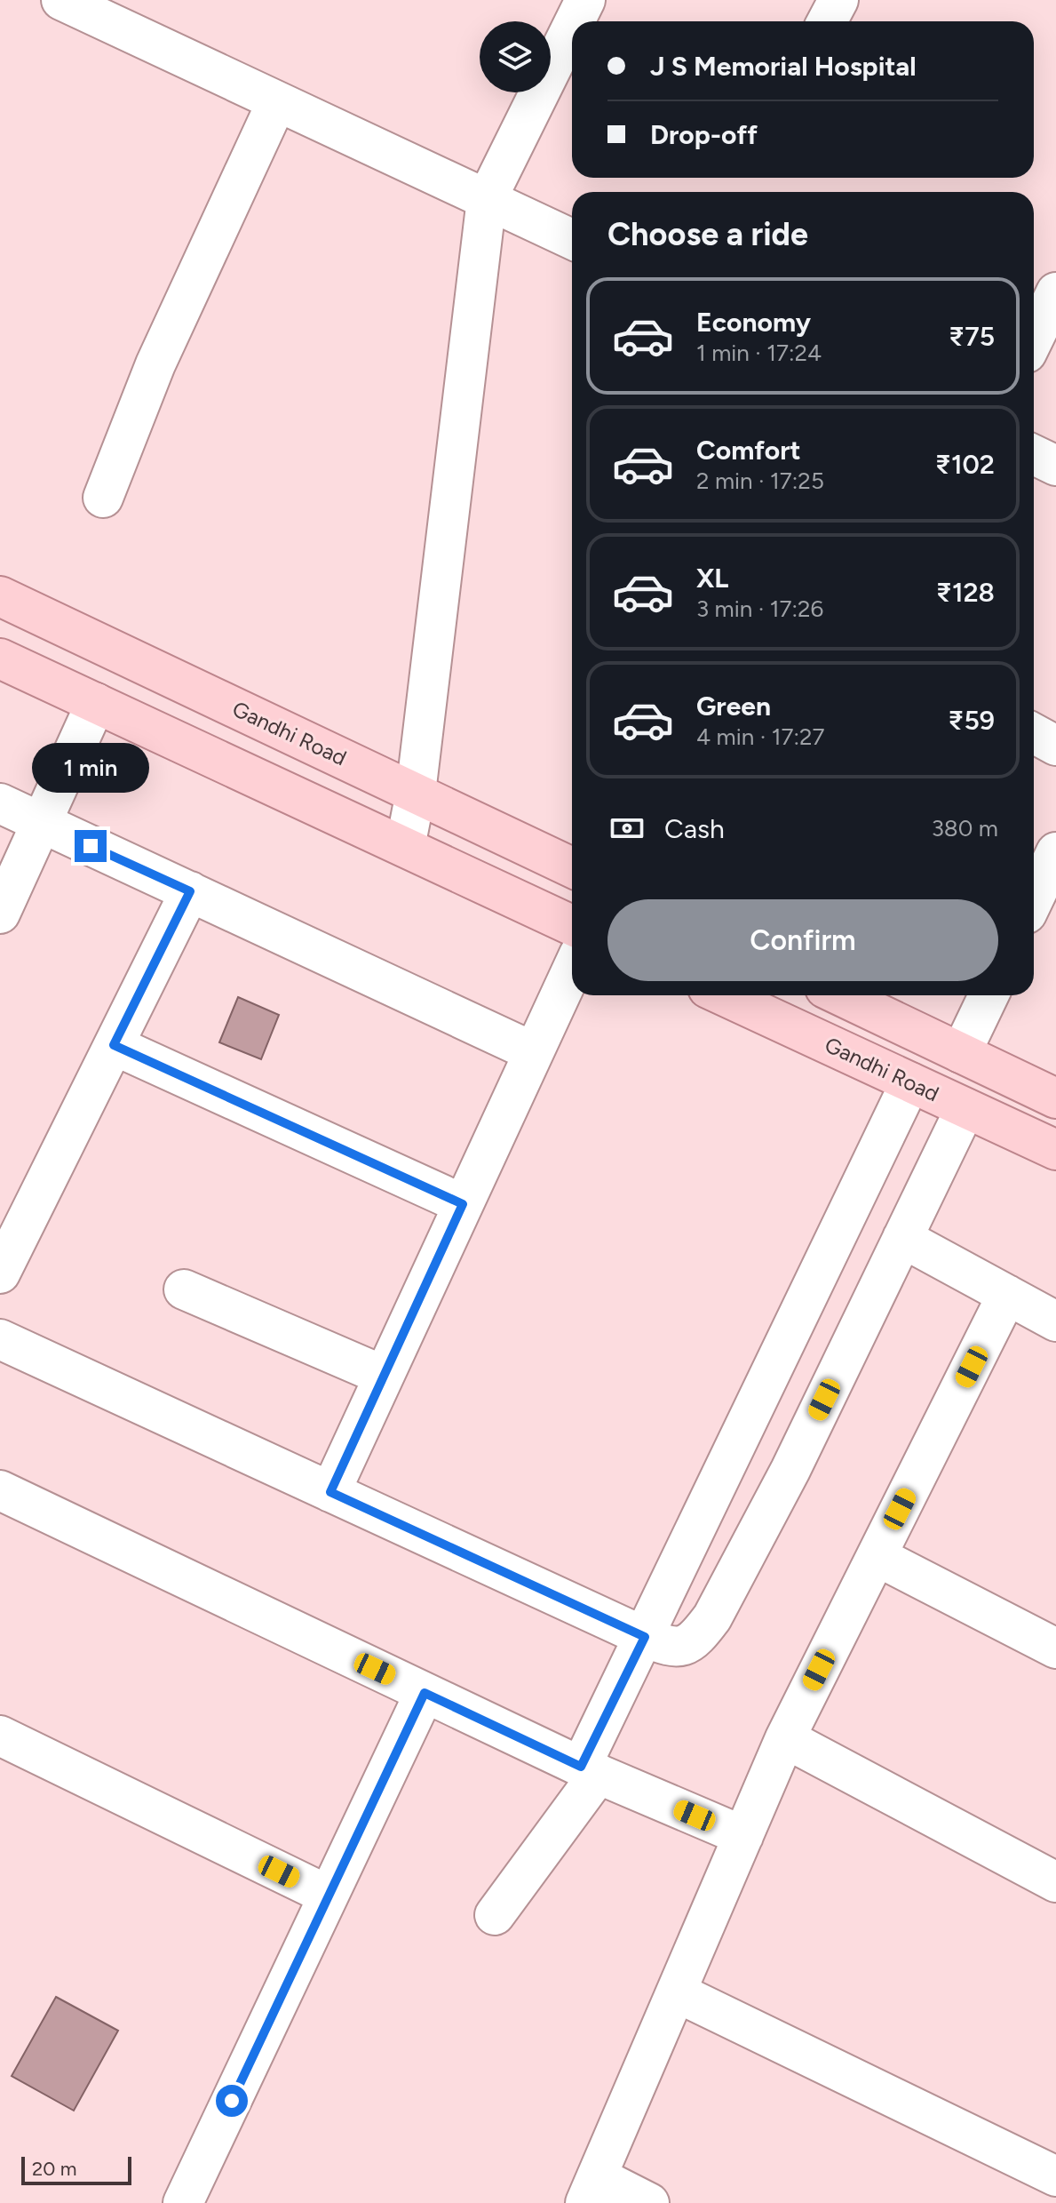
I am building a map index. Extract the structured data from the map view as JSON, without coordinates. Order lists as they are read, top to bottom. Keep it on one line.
{"streets":{"main road":["Gandhi Road"]},"scale_bar":"20 m","page":{"banner":["J S Memorial Hospital","Drop-off"],"heading":"Choose a ride","list":[{"name":"Economy","note":"1 min · 17:24","value":"₹75"},{"name":"Comfort","note":"2 min · 17:25","value":"₹102"},{"name":"XL","note":"3 min · 17:26","value":"₹128"},{"name":"Green","note":"4 min · 17:27","value":"₹59"}],"bubble":"1 min","pay":["Cash","380 m"],"buttons":"Confirm","scale":"20 m"}}
